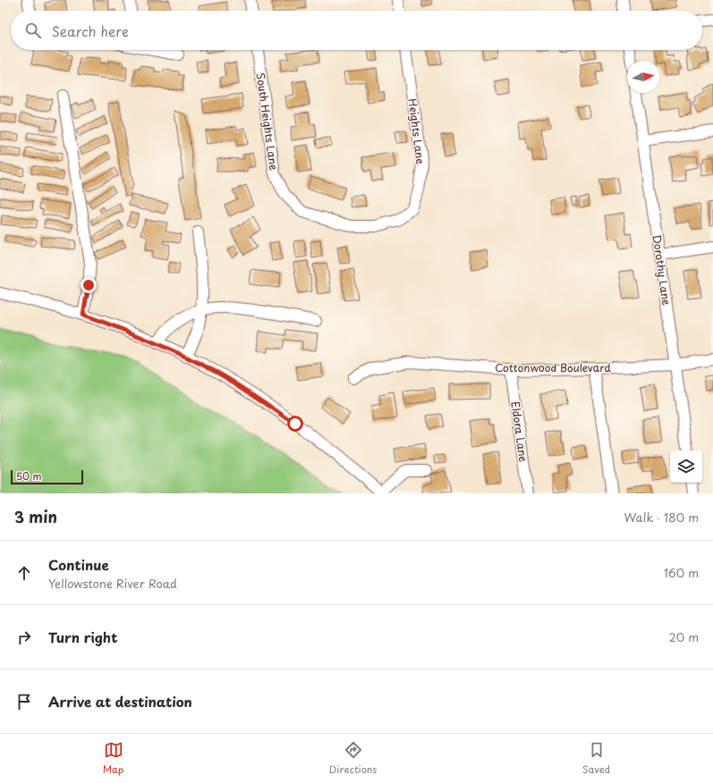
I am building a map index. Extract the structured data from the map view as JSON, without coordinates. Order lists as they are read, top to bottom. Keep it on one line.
{"streets":{"street":["South Heights Lane","Heights Lane","Dorothy Lane","Cottonwood Boulevard","Eldora Lane"]},"crossings":[["South Heights Lane","Heights Lane"],["Dorothy Lane","Cottonwood Boulevard"],["Cottonwood Boulevard","Eldora Lane"]],"scale_bar":"50 m","north":"right","page":{"search":"Search here","scale":"50 m","heading":["3 min","Walk · 180 m"],"list":[["Continue","Yellowstone River Road","160 m"],["Turn right","20 m"],"Arrive at destination"],"nav":["Map","Directions","Saved"]}}
